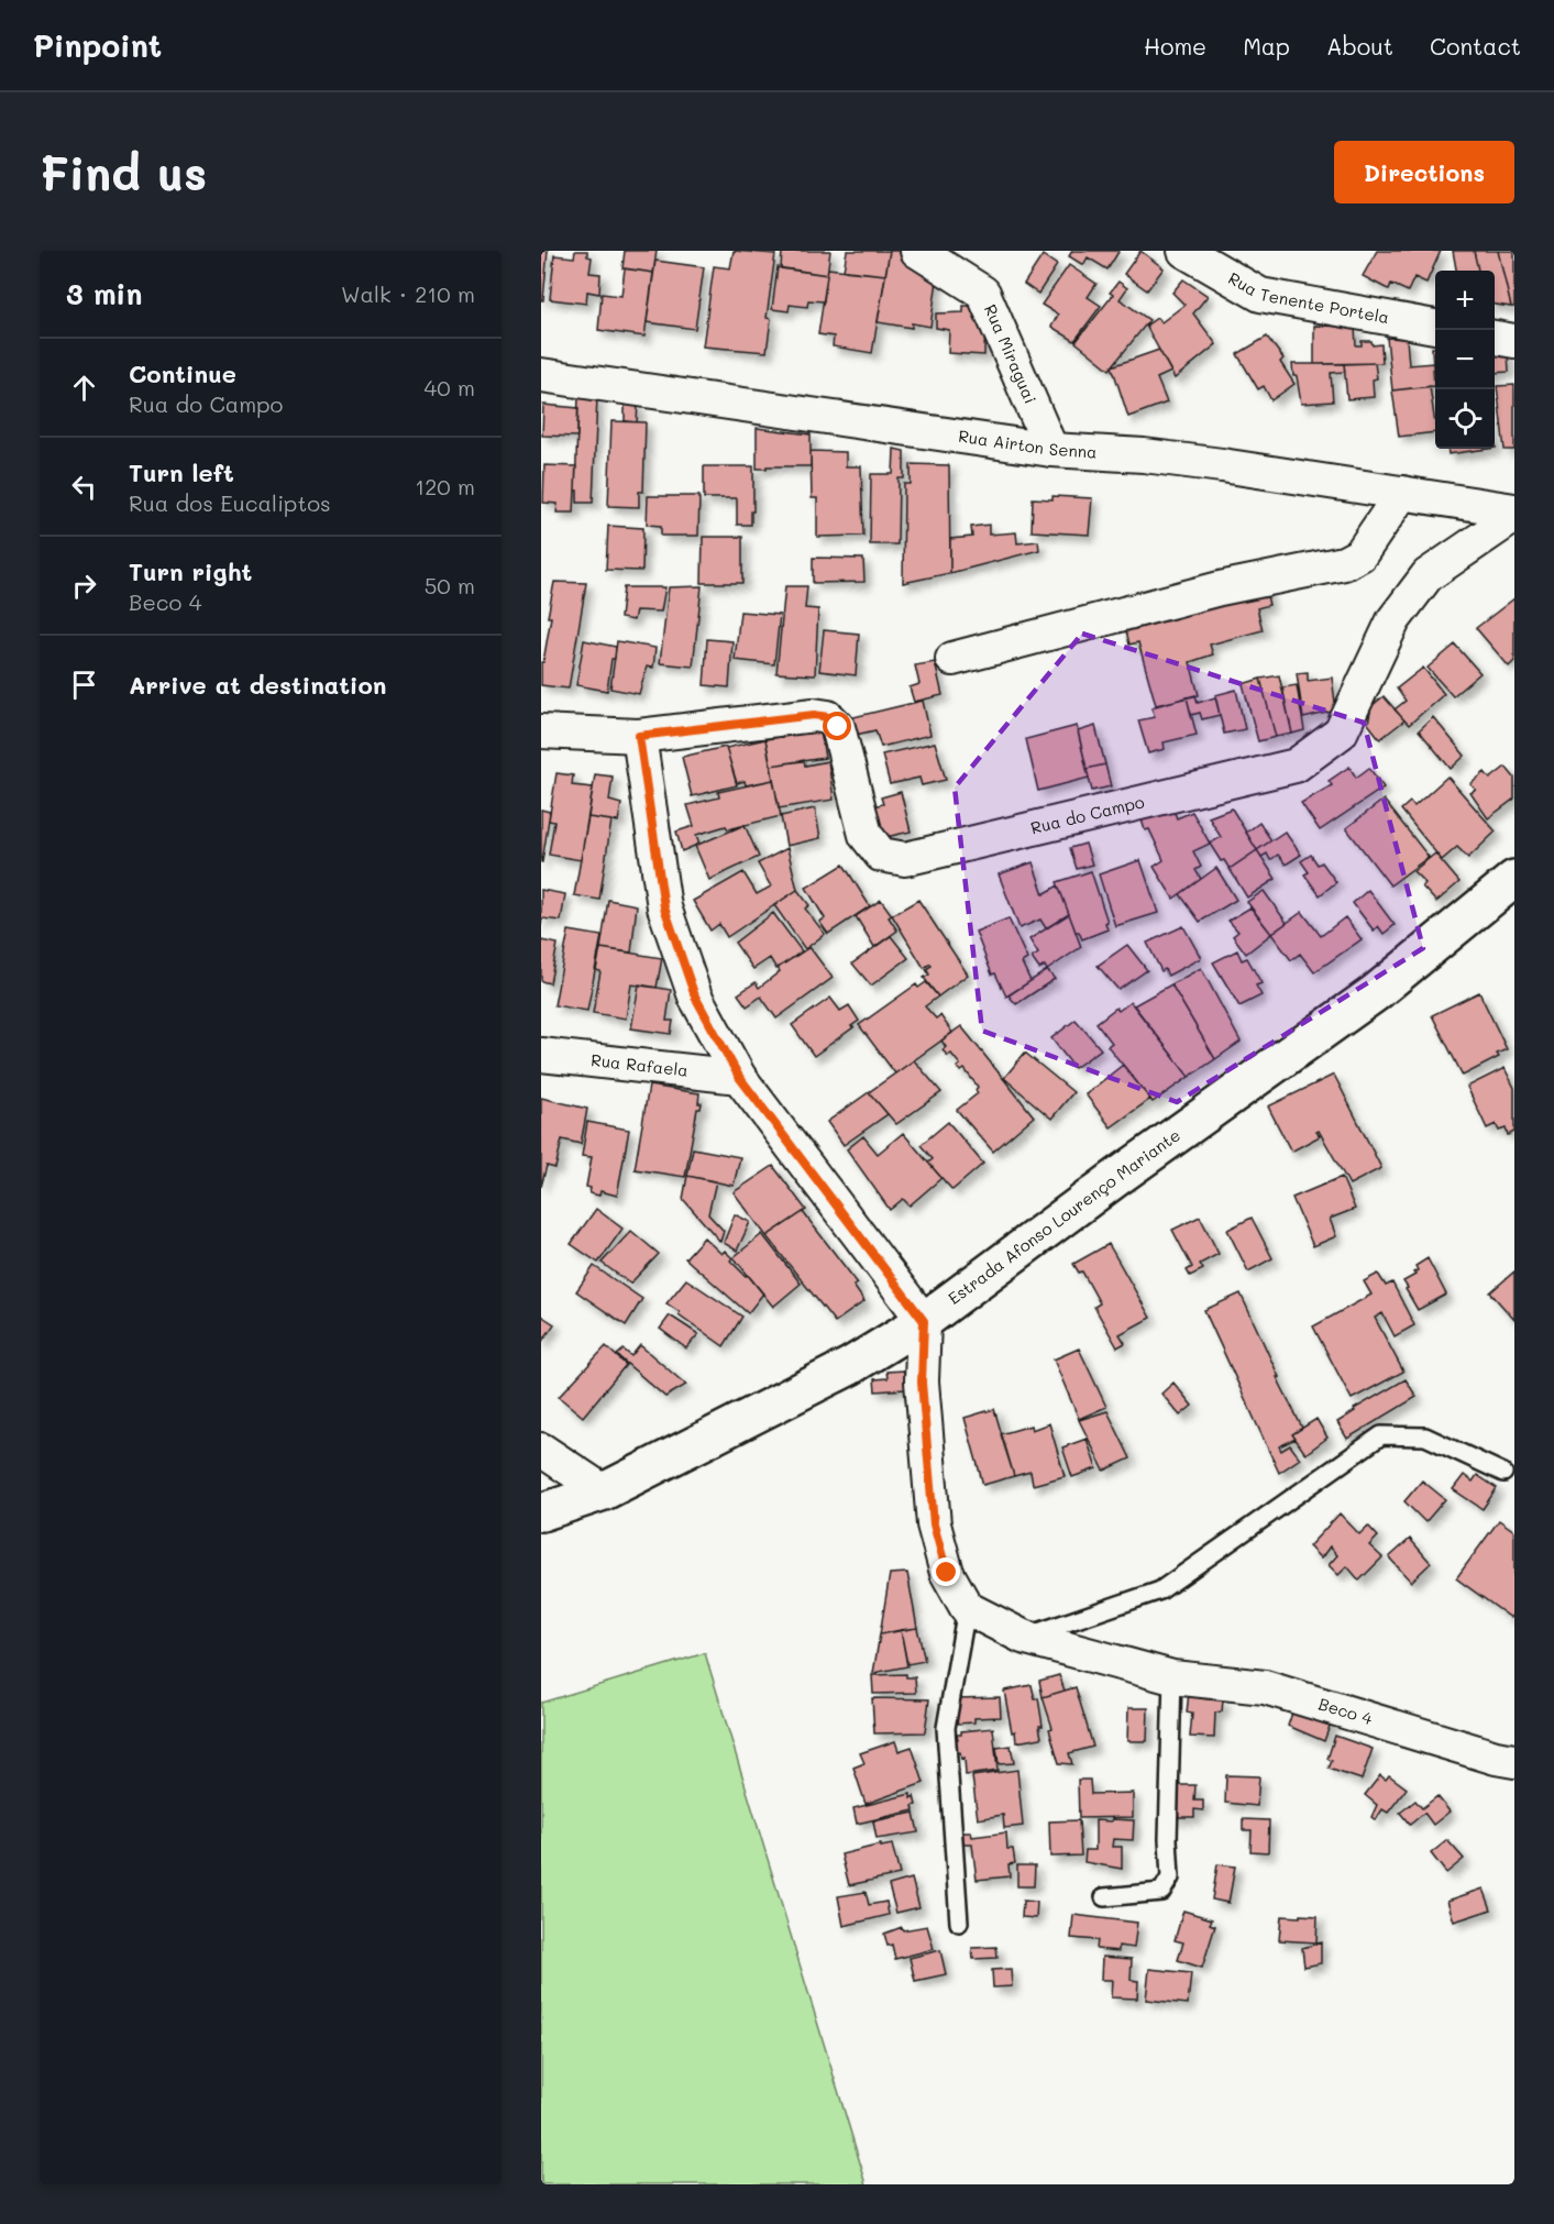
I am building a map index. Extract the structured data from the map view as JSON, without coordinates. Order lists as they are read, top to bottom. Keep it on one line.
{"streets":{"main road":["Estrada Afonso Lourenço Mariante"],"street":["Rua Tenente Portela","Rua Miraguai","Rua Airton Senna","Rua do Campo","Rua Rafaela","Beco 4"]},"crossings":[["Rua Miraguai","Rua Airton Senna"]],"page":{"header":"Pinpoint","nav":["Home","Map","About","Contact"],"buttons":"Directions","title":"Find us","heading":["3 min","Walk · 210 m"],"map_buttons":["+","−"],"list":[["Continue","Rua do Campo","40 m"],["Turn left","Rua dos Eucaliptos","120 m"],["Turn right","Beco 4","50 m"],"Arrive at destination"]}}
